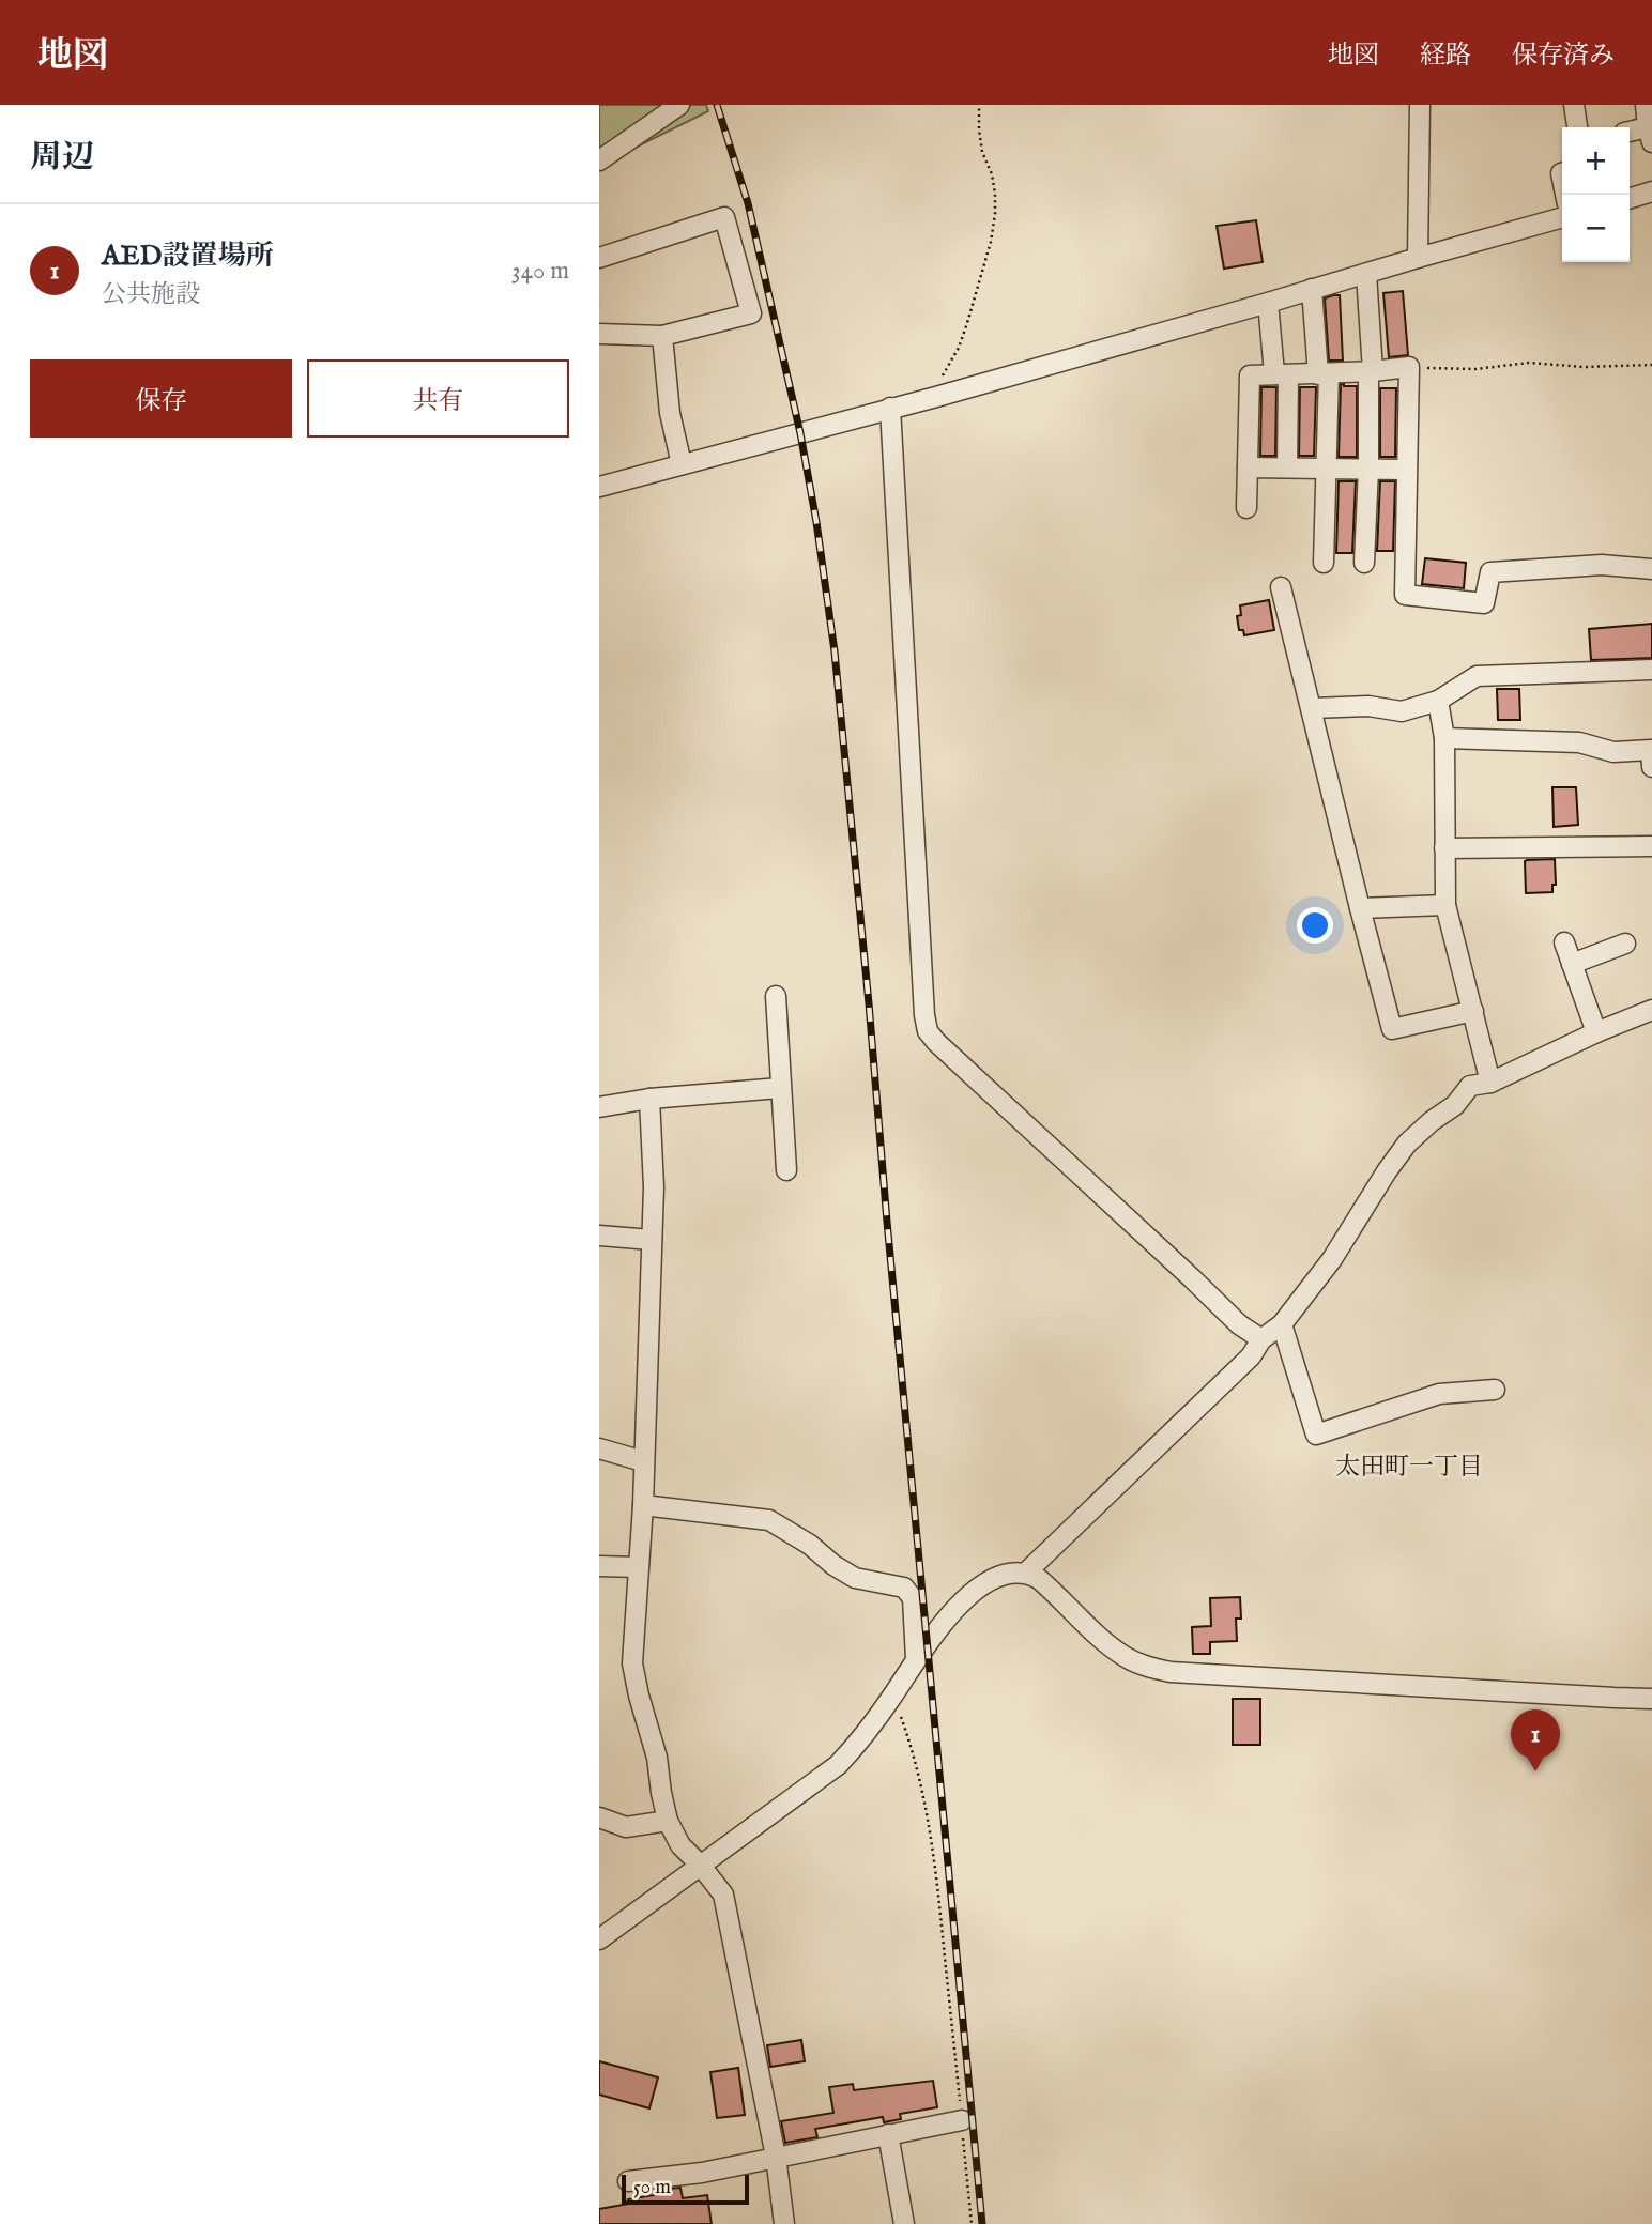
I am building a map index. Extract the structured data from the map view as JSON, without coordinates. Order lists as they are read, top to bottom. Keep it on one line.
{"districts":["太田町一丁目"],"scale_bar":"50 m","page":{"header":"地図","nav":["地図","経路","保存済み"],"heading":"周辺","map_buttons":["+","−"],"list":[{"mark":"1","name":"AED設置場所","note":"公共施設","value":"340 m"}],"buttons":["保存","共有"],"pins":"1","scale":"50 m"}}
